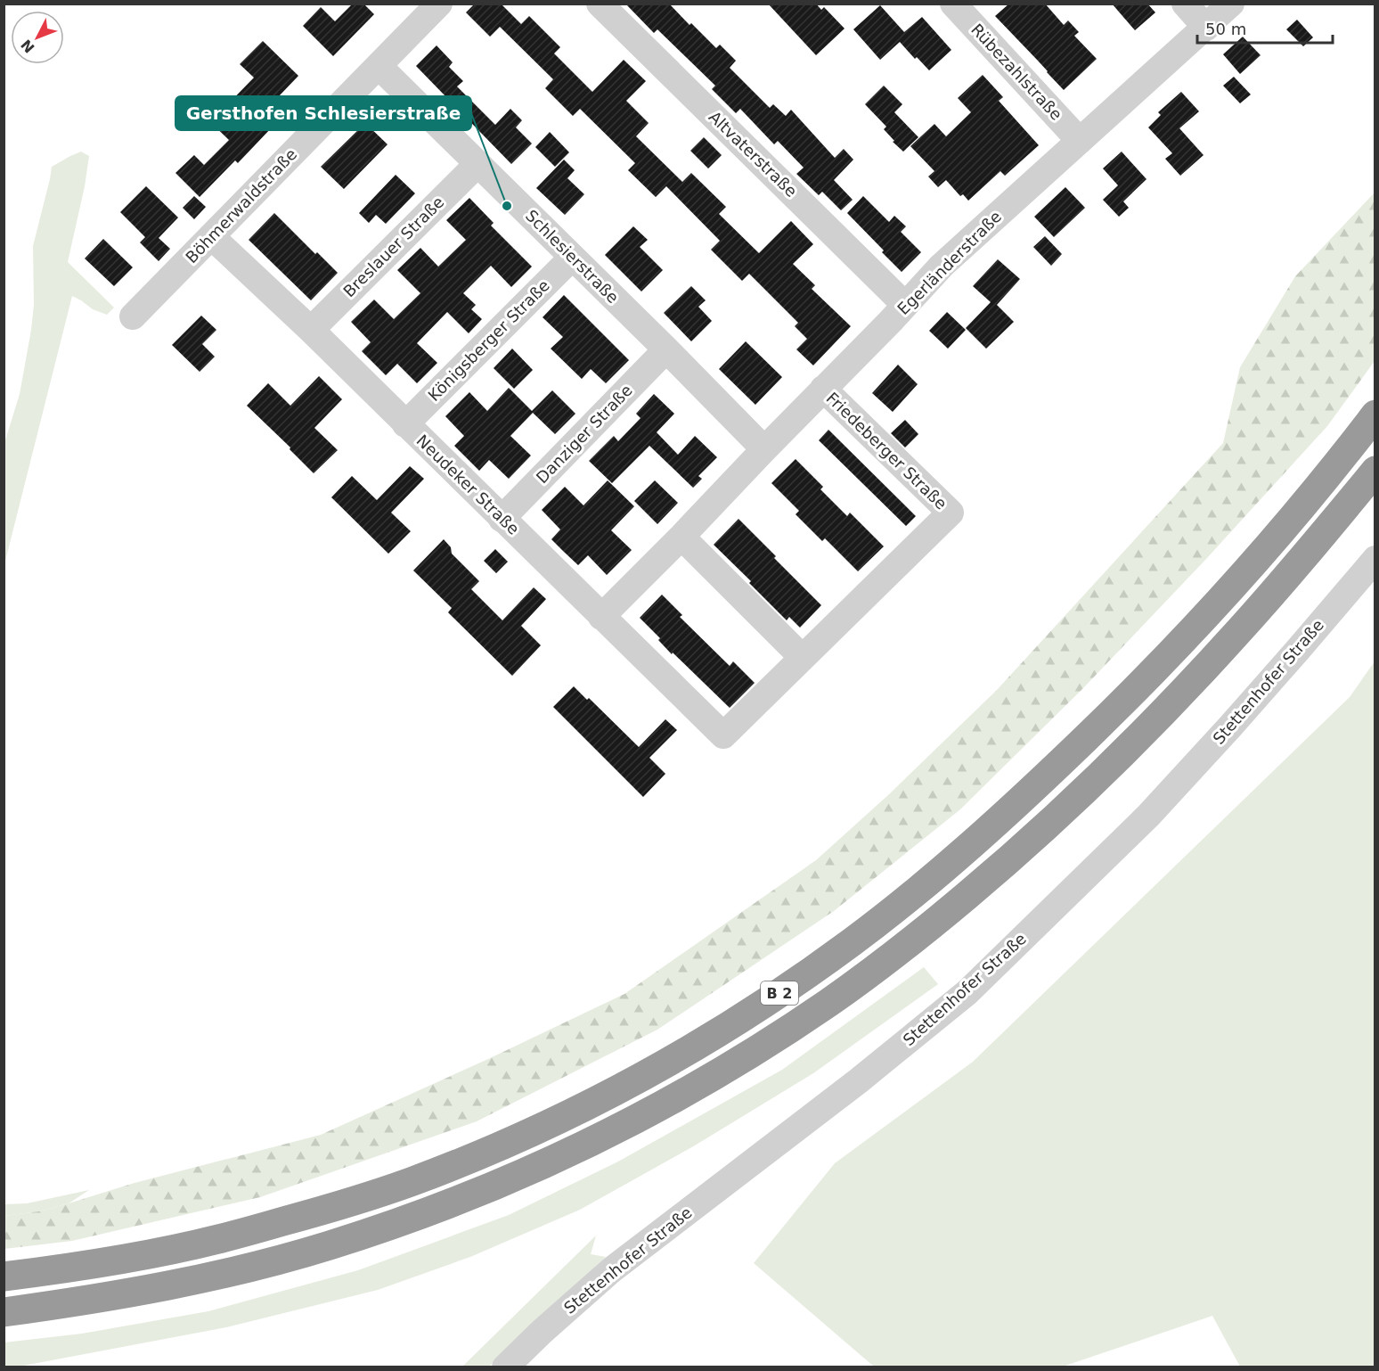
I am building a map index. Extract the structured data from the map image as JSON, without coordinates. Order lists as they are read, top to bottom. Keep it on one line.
{"streets":{"highway":["B 2"],"street":["Rübezahlstraße","Altvaterstraße","Böhmerwaldstraße","Breslauer Straße","Schlesierstraße","Egerländerstraße","Königsberger Straße","Danziger Straße","Friedeberger Straße","Neudeker Straße","Stettenhofer Straße"]},"crossings":[["Rübezahlstraße","Egerländerstraße"],["Altvaterstraße","Egerländerstraße"],["Böhmerwaldstraße","Schlesierstraße"],["Böhmerwaldstraße","Neudeker Straße"],["Breslauer Straße","Schlesierstraße"],["Breslauer Straße","Neudeker Straße"],["Schlesierstraße","Egerländerstraße"],["Schlesierstraße","Königsberger Straße"],["Schlesierstraße","Danziger Straße"],["Egerländerstraße","Friedeberger Straße"],["Egerländerstraße","Neudeker Straße"],["Königsberger Straße","Neudeker Straße"],["Danziger Straße","Neudeker Straße"],["Friedeberger Straße","Neudeker Straße"]],"places":["Gersthofen Schlesierstraße"],"scale_bar":"50 m","north":"bottom left"}
